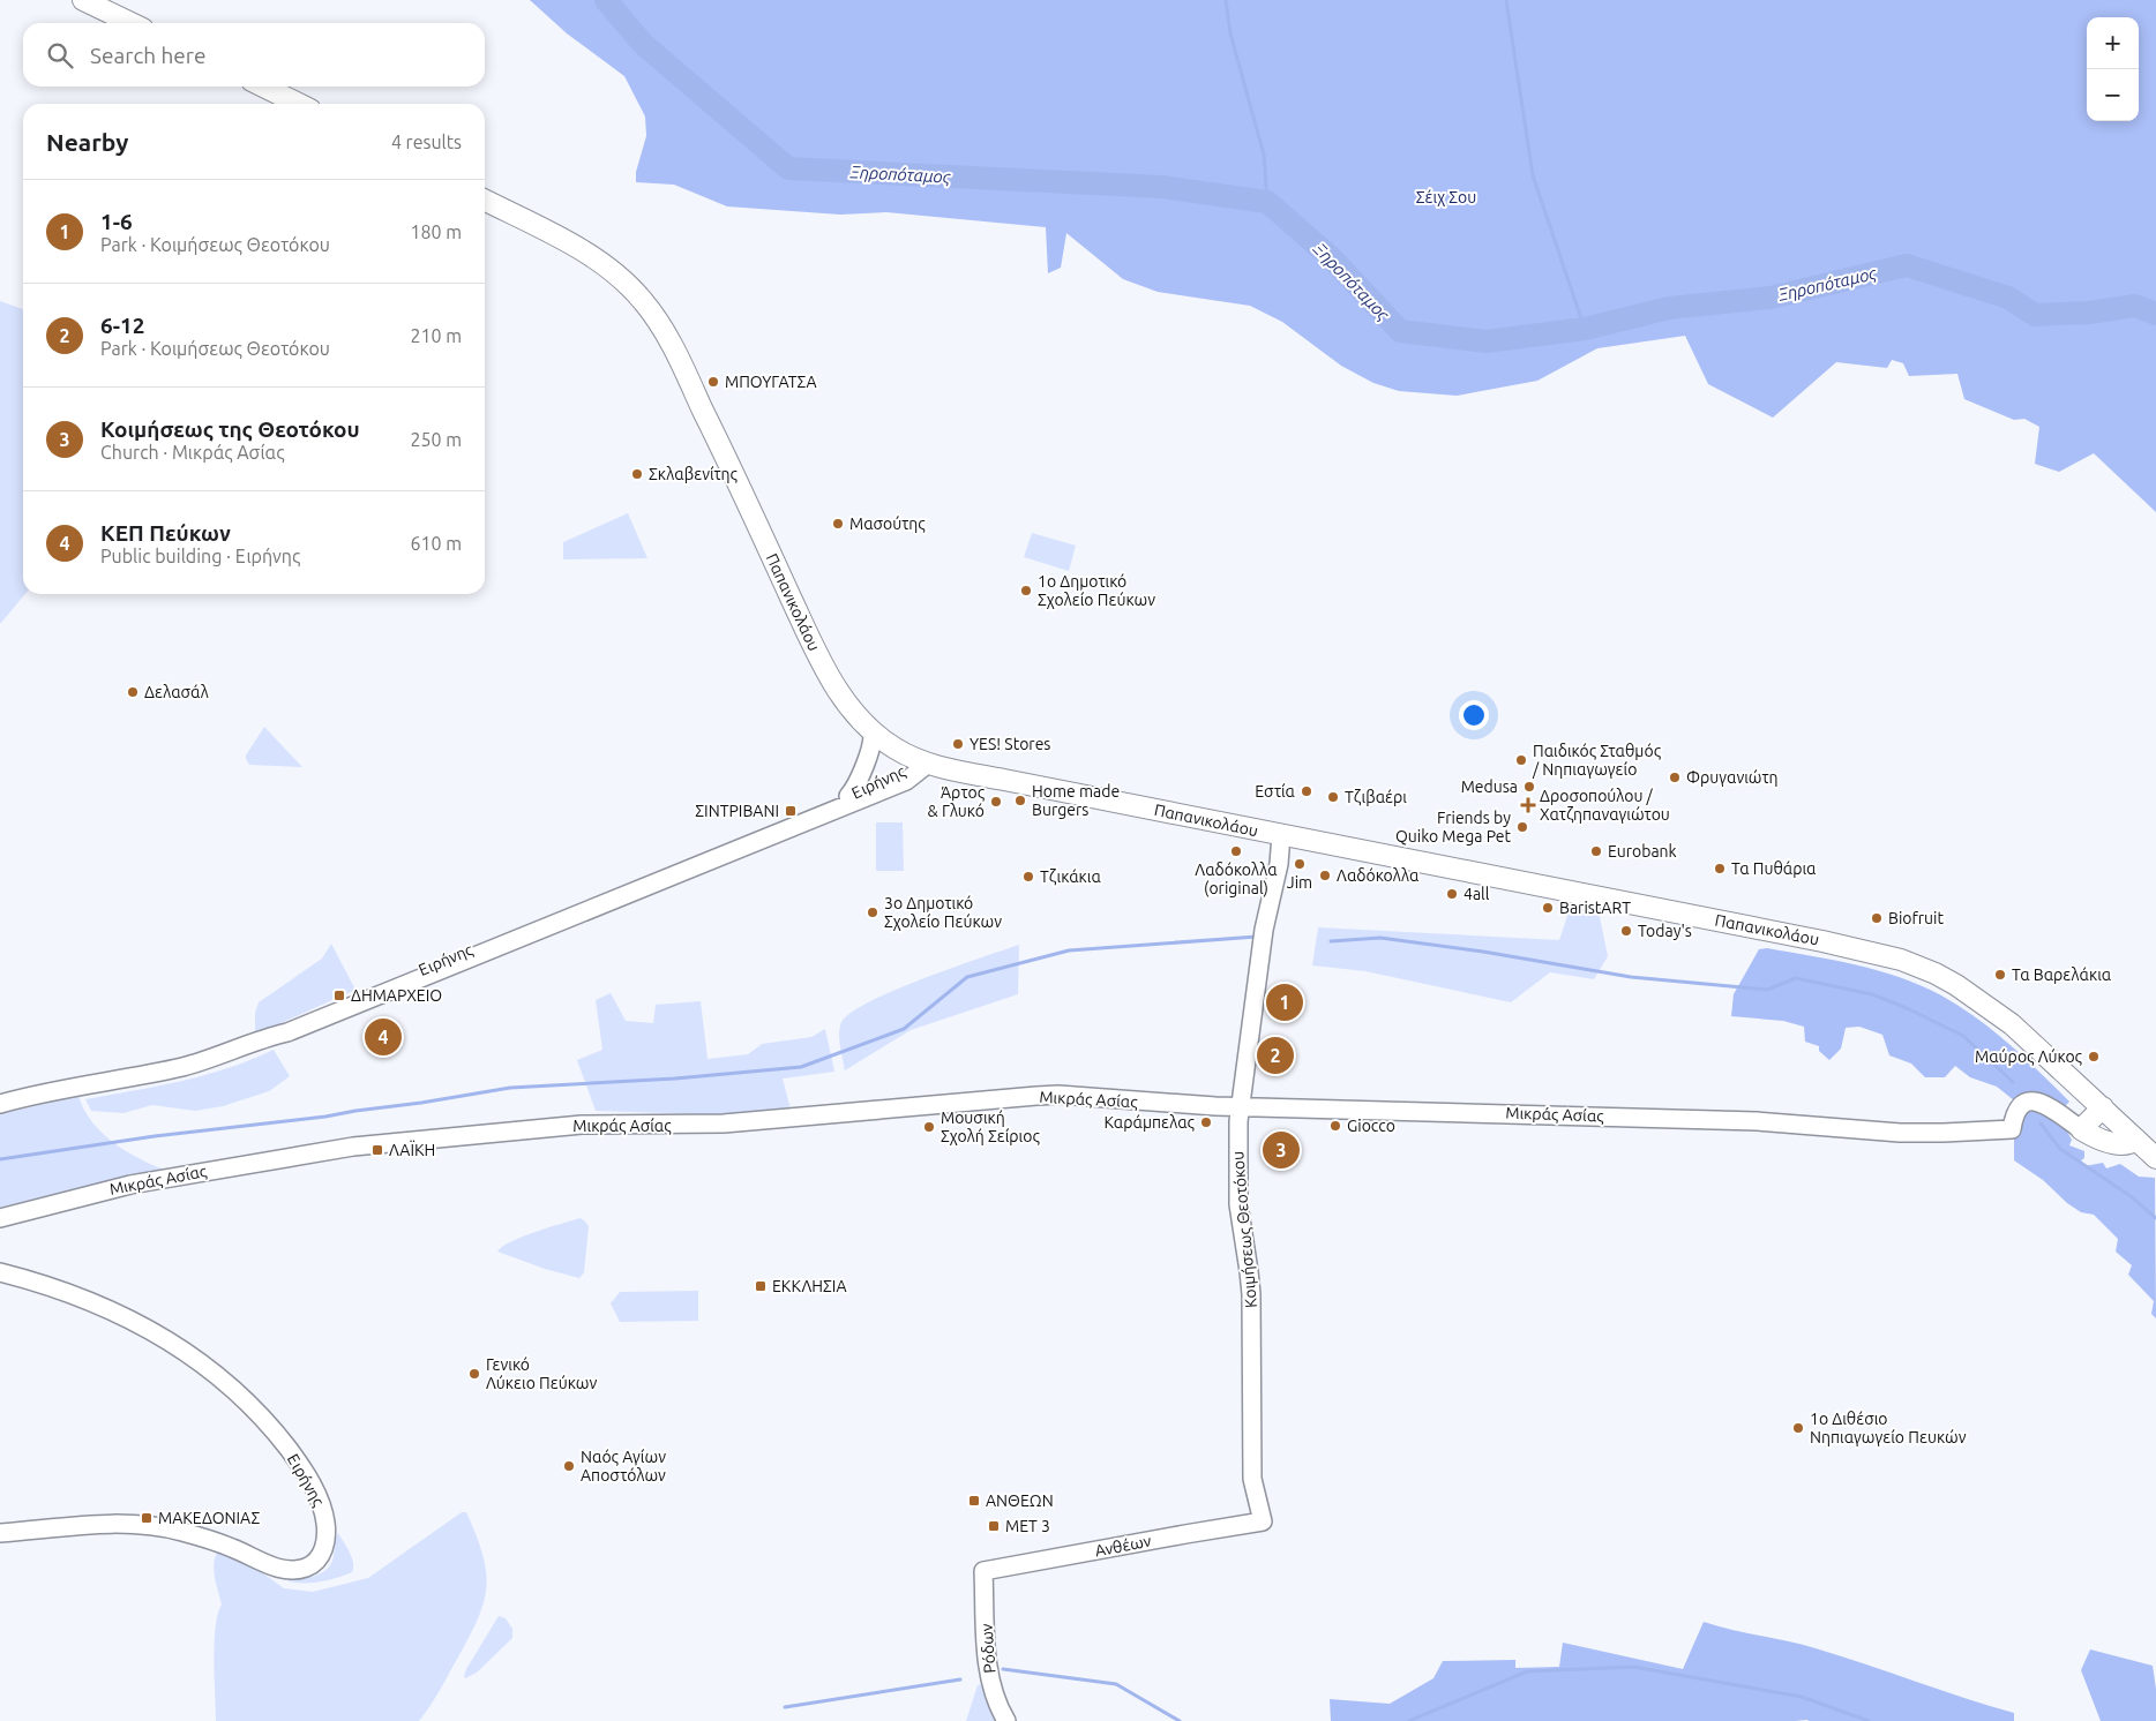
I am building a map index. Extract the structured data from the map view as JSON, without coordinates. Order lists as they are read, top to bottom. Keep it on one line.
{"streets":{"main road":["Παπανικολάου"],"street":["Ειρήνης","Μικράς Ασίας","Κοιμήσεως Θεοτόκου","Ανθέων","Ρόδων"]},"crossings":[["Παπανικολάου","Ειρήνης"],["Παπανικολάου","Κοιμήσεως Θεοτόκου"],["Μικράς Ασίας","Κοιμήσεως Θεοτόκου"],["Κοιμήσεως Θεοτόκου","Ανθέων"],["Ανθέων","Ρόδων"]],"water":["Ξηροπόταμος"],"parks":["Σέιχ Σου"],"places":{"other":["ΜΠΟΥΓΑΤΣΑ","Σκλαβενίτης","Μασούτης","1ο Δημοτικό Σχολείο Πεύκων","Δελασάλ","YES! Stores","Παιδικός Σταθμός / Νηπιαγωγείο","Φρυγανιώτη","Medusa","Εστία","Τζιβαέρι","Home made Burgers","Άρτος & Γλυκό","Friends by Quiko Mega Pet","Λαδόκολλα (original)","Eurobank","Jim","Τα Πυθάρια","Λαδόκολλα","Τζικάκια","4all","BaristART","3ο Δημοτικό Σχολείο Πεύκων","Biofruit","Today's","Τα Βαρελάκια","Μαύρος Λύκος","Καράμπελας","Giocco","Μουσική Σχολή Σείριος","Γενικό Λύκειο Πεύκων","1ο Διθέσιο Νηπιαγωγείο Πευκών","Ναός Αγίων Αποστόλων"],"health":["Δροσοπούλου / Χατζηπαναγιώτου"],"transit":["ΣΙΝΤΡΙΒΑΝΙ","ΔΗΜΑΡΧΕΙΟ","ΛΑΪΚΗ","ΕΚΚΛΗΣΙΑ","ΑΝΘΕΩΝ","ΜΑΚΕΔΟΝΙΑΣ","ΜΕΤ 3"]},"page":{"map_buttons":["+","−"],"search":"Search here","heading":["Nearby","4 results"],"list":[{"mark":"1","name":"1-6","note":"Park · Κοιμήσεως Θεοτόκου","value":"180 m"},{"mark":"2","name":"6-12","note":"Park · Κοιμήσεως Θεοτόκου","value":"210 m"},{"mark":"3","name":"Κοιμήσεως της Θεοτόκου","note":"Church · Μικράς Ασίας","value":"250 m"},{"mark":"4","name":"ΚΕΠ Πεύκων","note":"Public building · Ειρήνης","value":"610 m"}],"pins":["1","4","2","3"]}}
